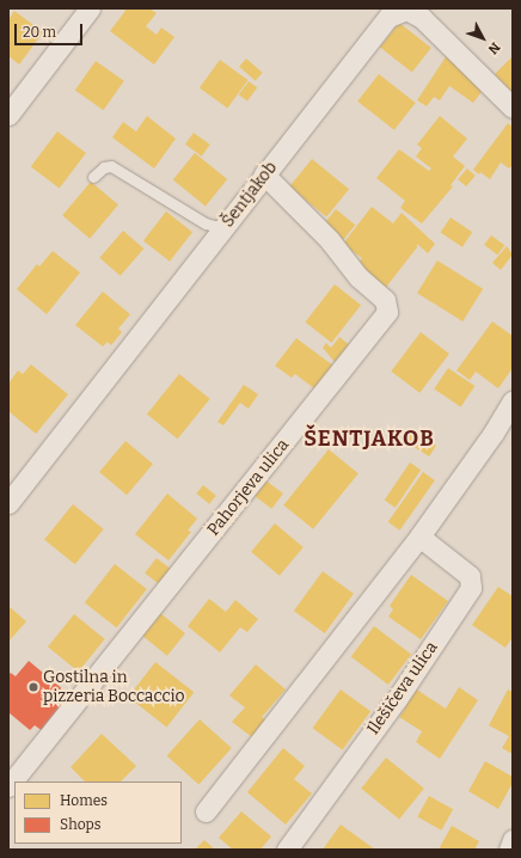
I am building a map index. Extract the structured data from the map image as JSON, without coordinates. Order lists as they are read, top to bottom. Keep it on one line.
{"streets":{"street":["Šentjakob","Pahorjeva ulica","Ilešičeva ulica"]},"crossings":[["Šentjakob","Pahorjeva ulica"]],"districts":["ŠENTJAKOB"],"places":["Gostilna in pizzeria Boccaccio"],"legend":["Homes","Shops"],"scale_bar":"20 m","north":"bottom right"}
